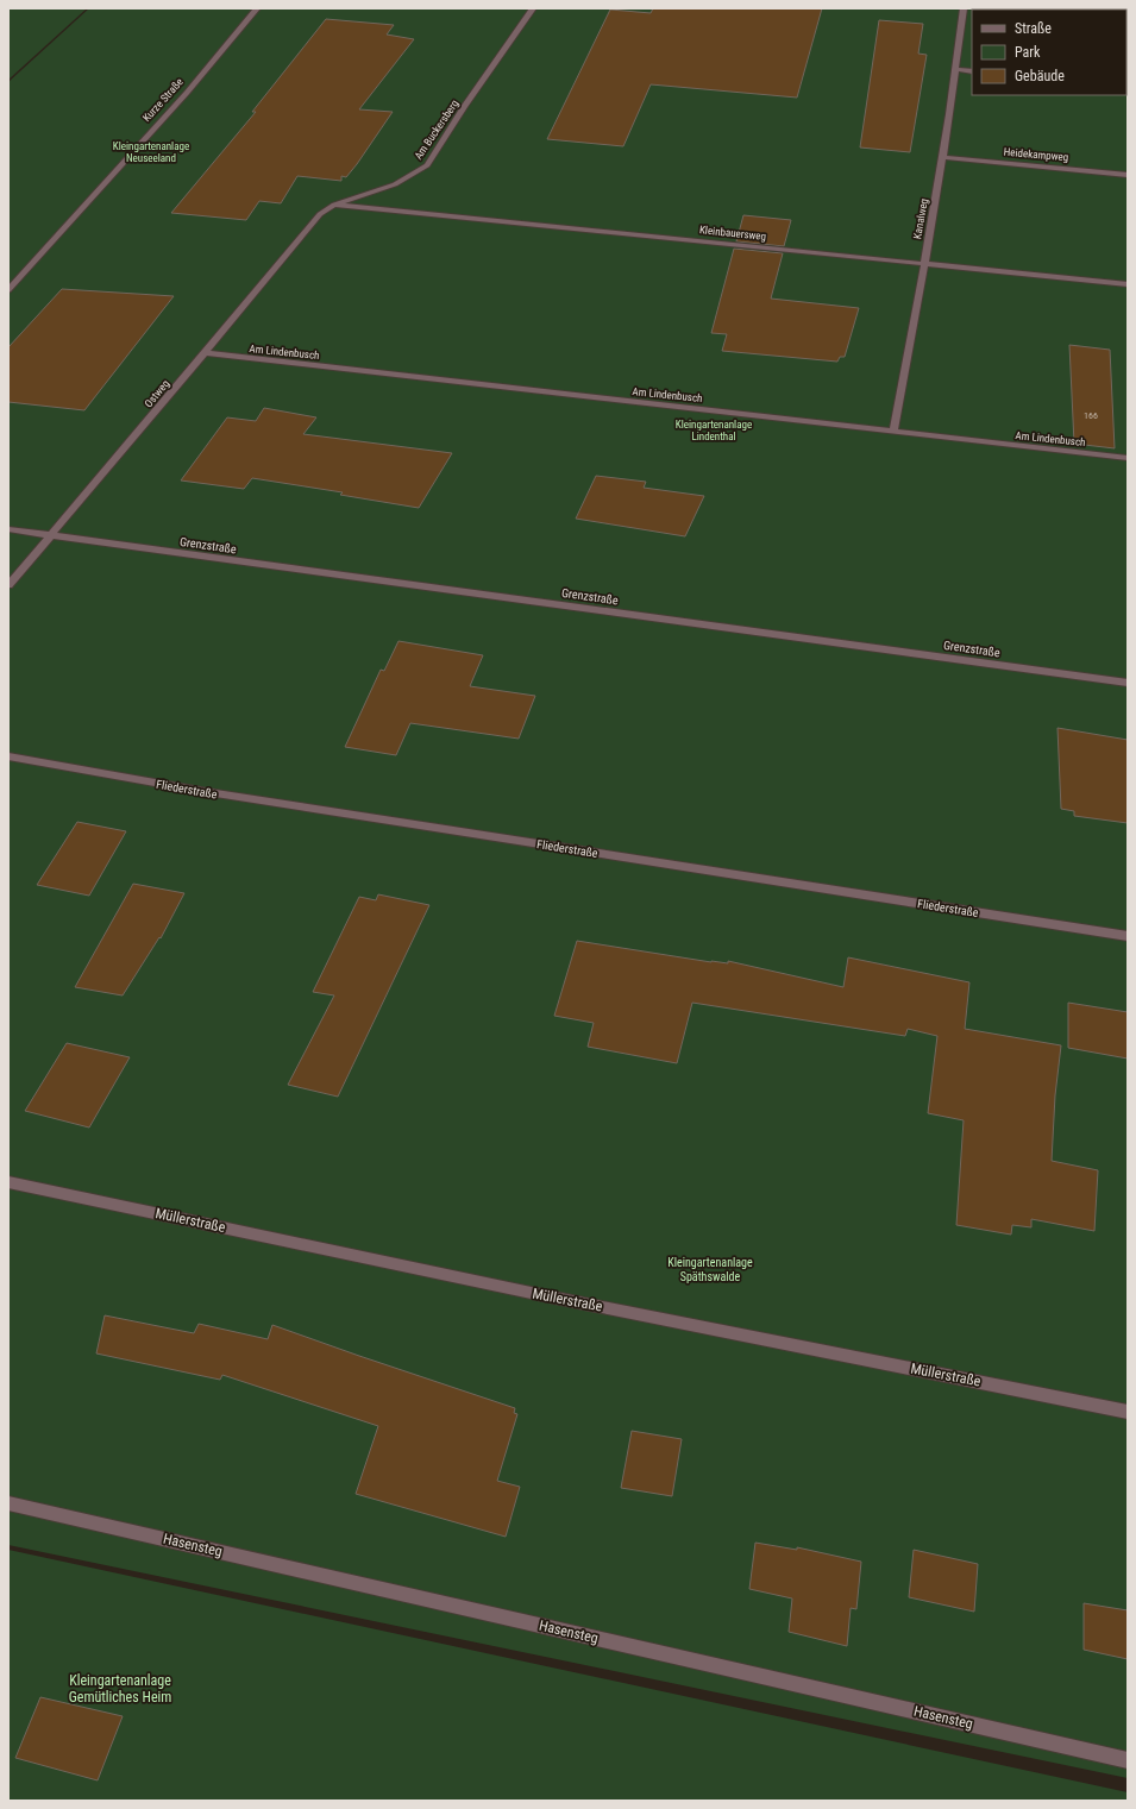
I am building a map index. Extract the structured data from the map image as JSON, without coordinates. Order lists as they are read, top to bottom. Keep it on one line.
{"streets":{"lane":["Kurze Straße","Am Buckersberg","Heidekampweg","Kanalweg","Kleinbauersweg","Am Lindenbusch","Ostweg","Grenzstraße","Fliederstraße","Müllerstraße","Hasensteg"]},"crossings":[["Am Buckersberg","Kleinbauersweg"],["Am Buckersberg","Ostweg"],["Heidekampweg","Kanalweg"],["Kanalweg","Kleinbauersweg"],["Kanalweg","Am Lindenbusch"],["Am Lindenbusch","Ostweg"],["Ostweg","Grenzstraße"]],"parks":["Kleingartenanlage Neuseeland","Kleingartenanlage Lindenthal","Kleingartenanlage Späthswalde","Kleingartenanlage Gemütliches Heim"],"house_numbers":["166"],"legend":["Straße","Park","Gebäude"]}
